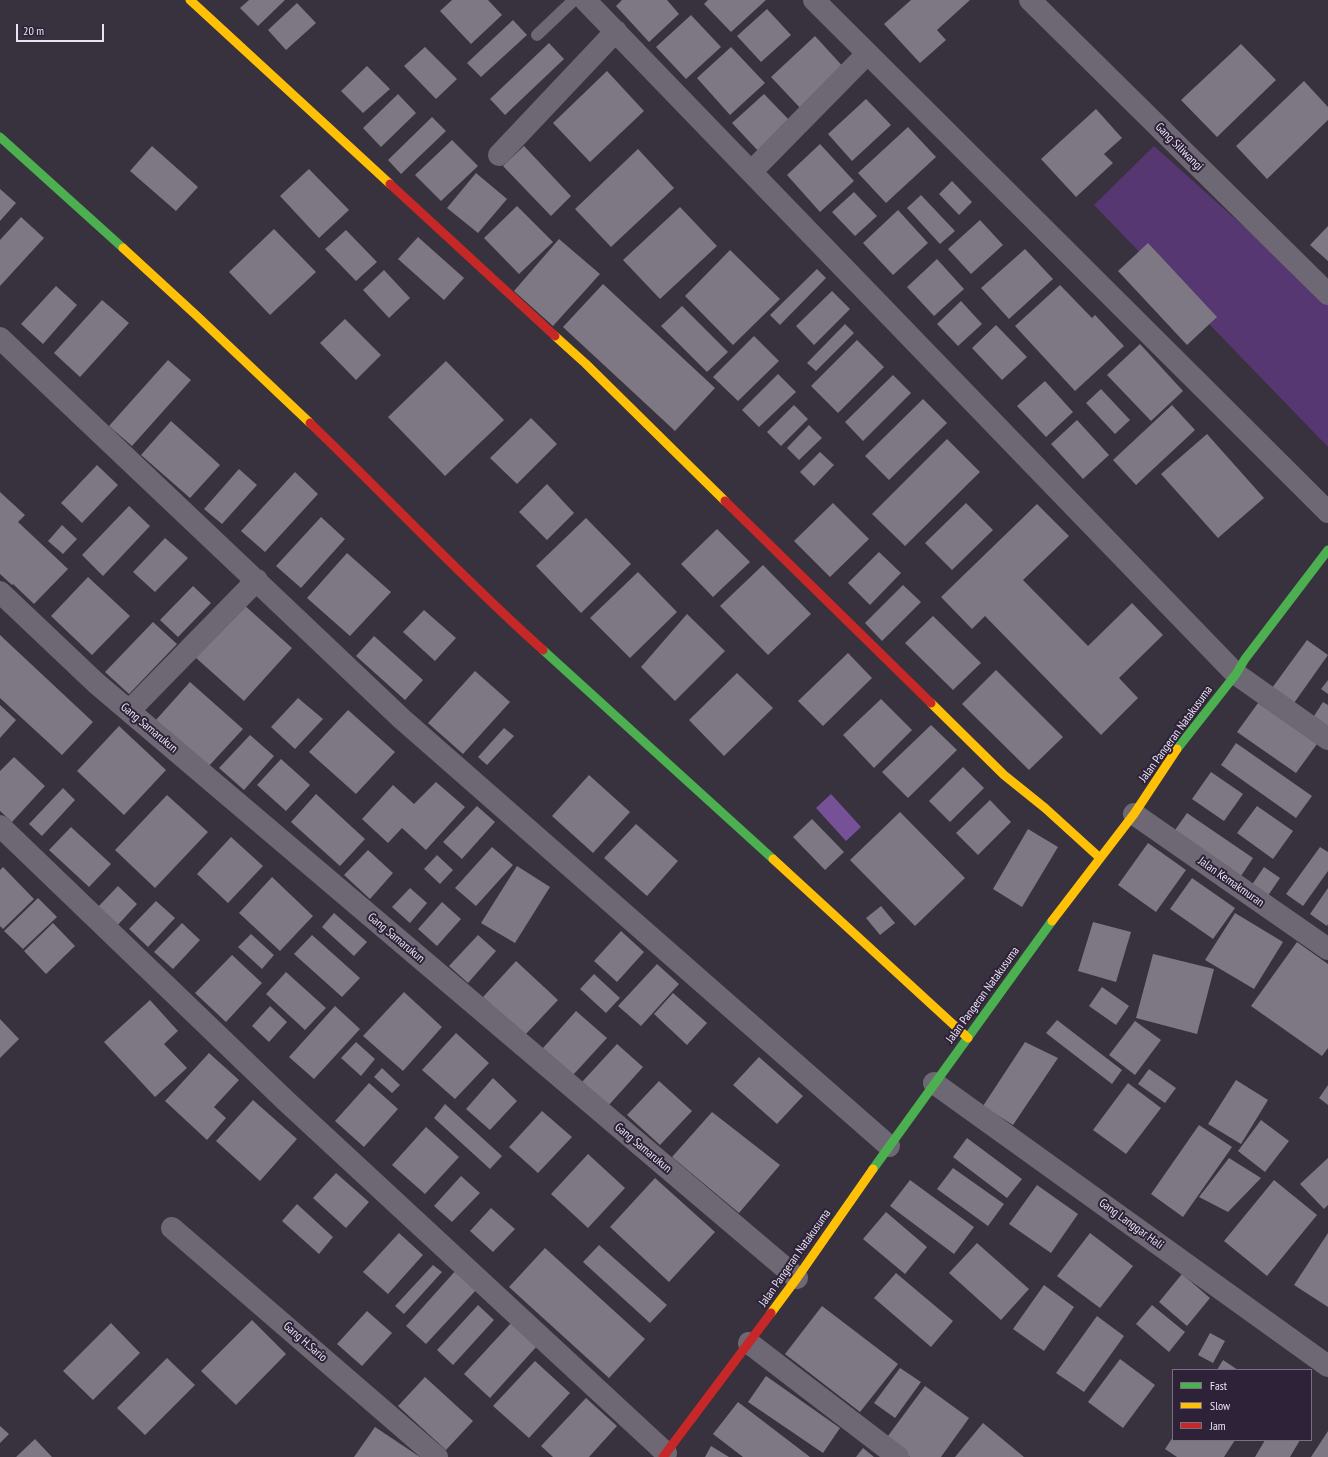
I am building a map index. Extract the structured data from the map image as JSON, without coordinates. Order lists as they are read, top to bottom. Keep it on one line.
{"streets":{"street":["Gang Siliwangi","Gang Samarukun","Jalan Pangeran Natakusuma","Jalan Kemakmuran","Gang Langgar Hali","Gang H.Sario"]},"crossings":[["Gang Samarukun","Jalan Pangeran Natakusuma"],["Jalan Pangeran Natakusuma","Jalan Kemakmuran"],["Jalan Pangeran Natakusuma","Gang Langgar Hali"]],"legend":["Fast","Slow","Jam"],"scale_bar":"20 m"}
